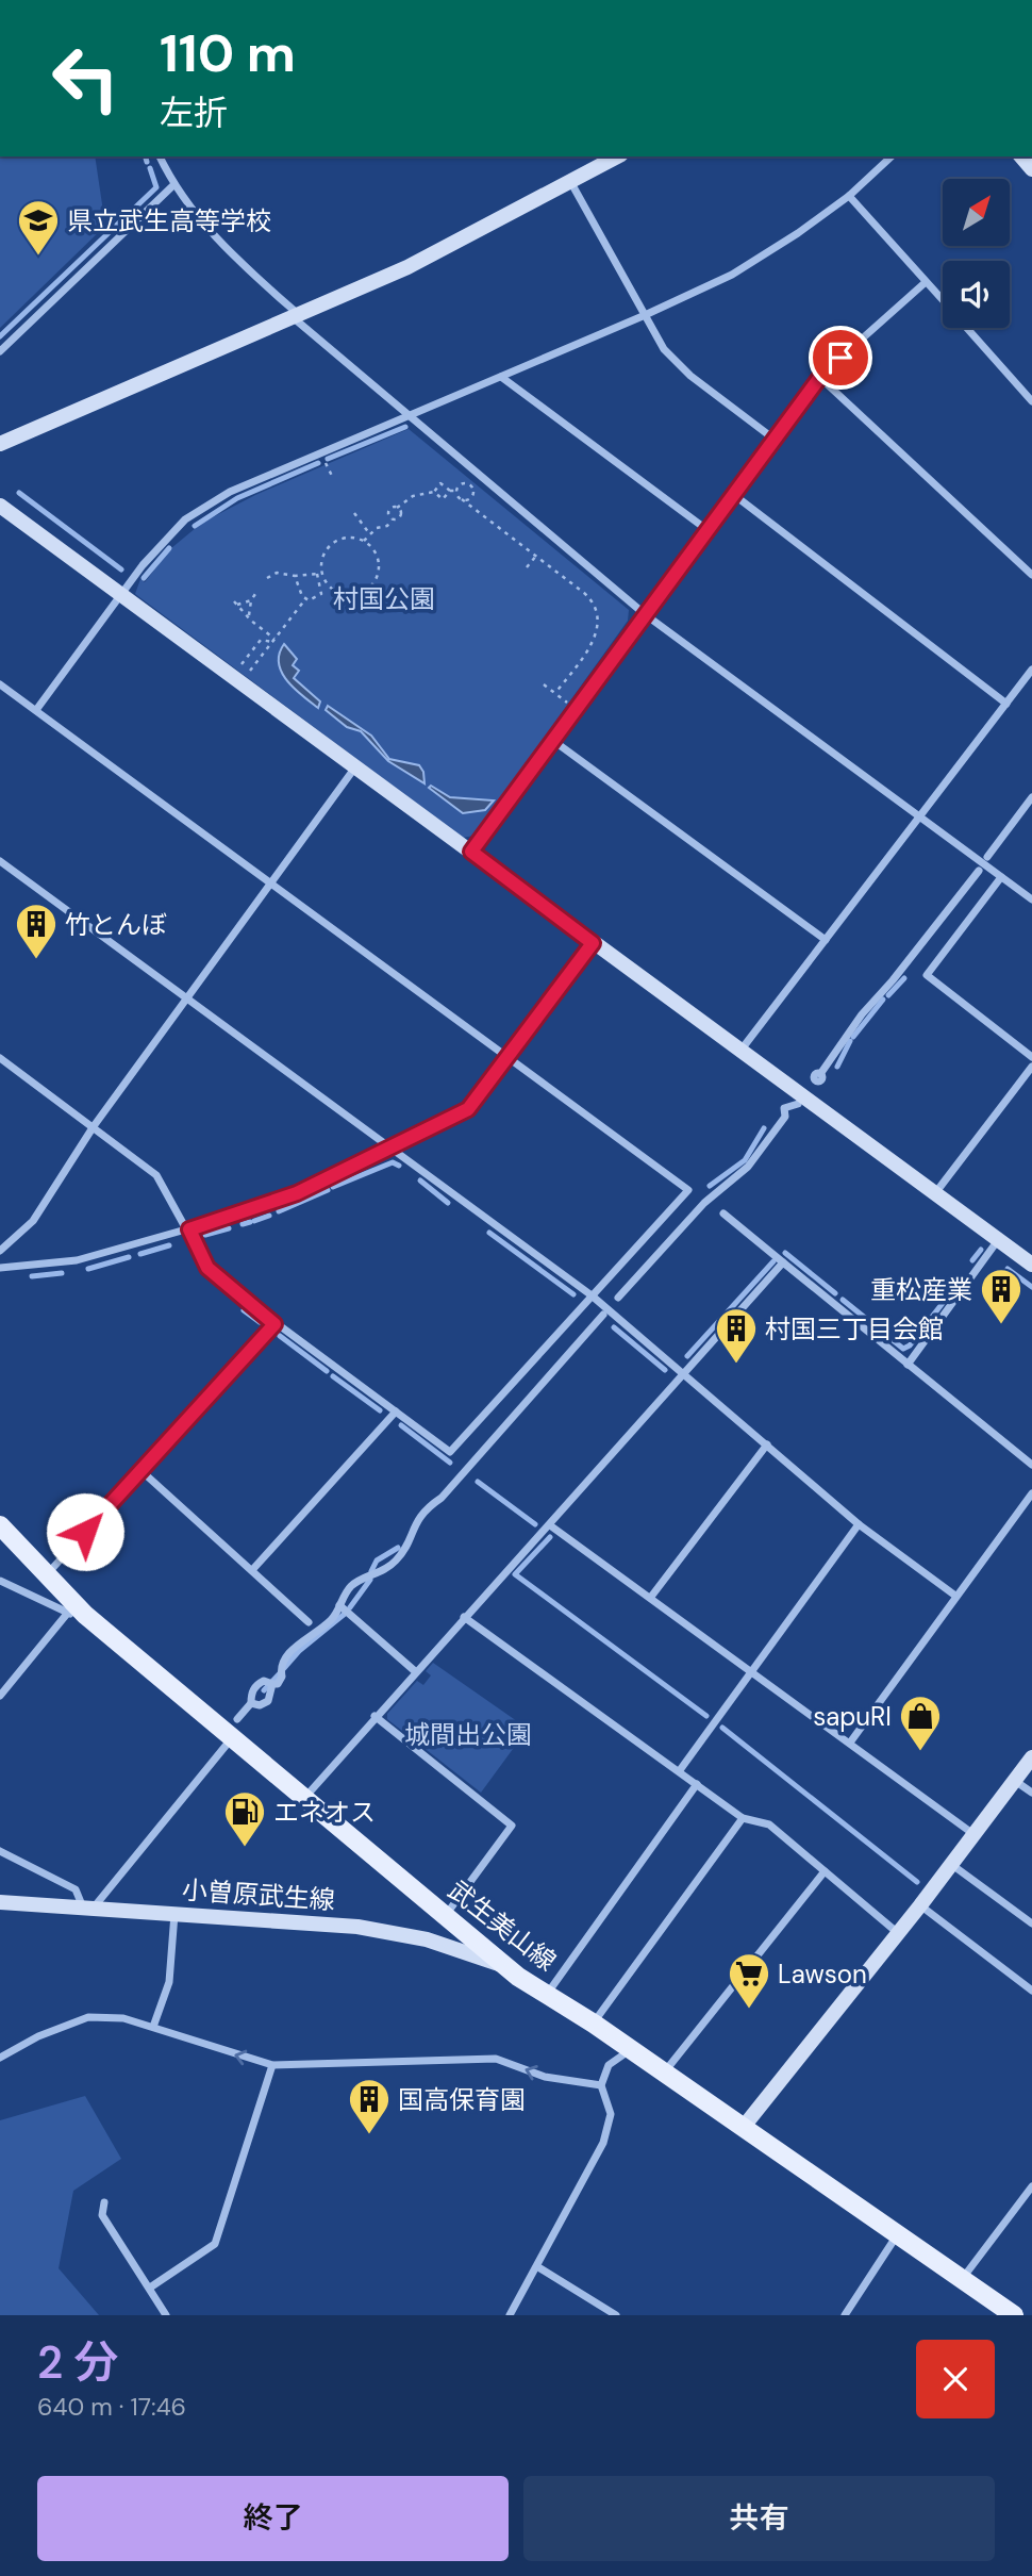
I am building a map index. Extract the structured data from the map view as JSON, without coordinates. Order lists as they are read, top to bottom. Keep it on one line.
{"streets":{"main road":["武生美山線"],"street":["小曽原武生線"]},"crossings":[["小曽原武生線","武生美山線"]],"parks":["村国公園","城間出公園"],"places":{"school or university":["県立武生高等学校"],"building":["竹とんぼ","重松産業","村国三丁目会館","国高保育園"],"shop":["sapuRI"],"fuel station":["エネオス"],"supermarket":["Lawson"]},"north":"top right","page":{"turn":["110 m","左折"],"heading":["2 分","640 m · 17:46"],"buttons":["終了","共有"]}}
